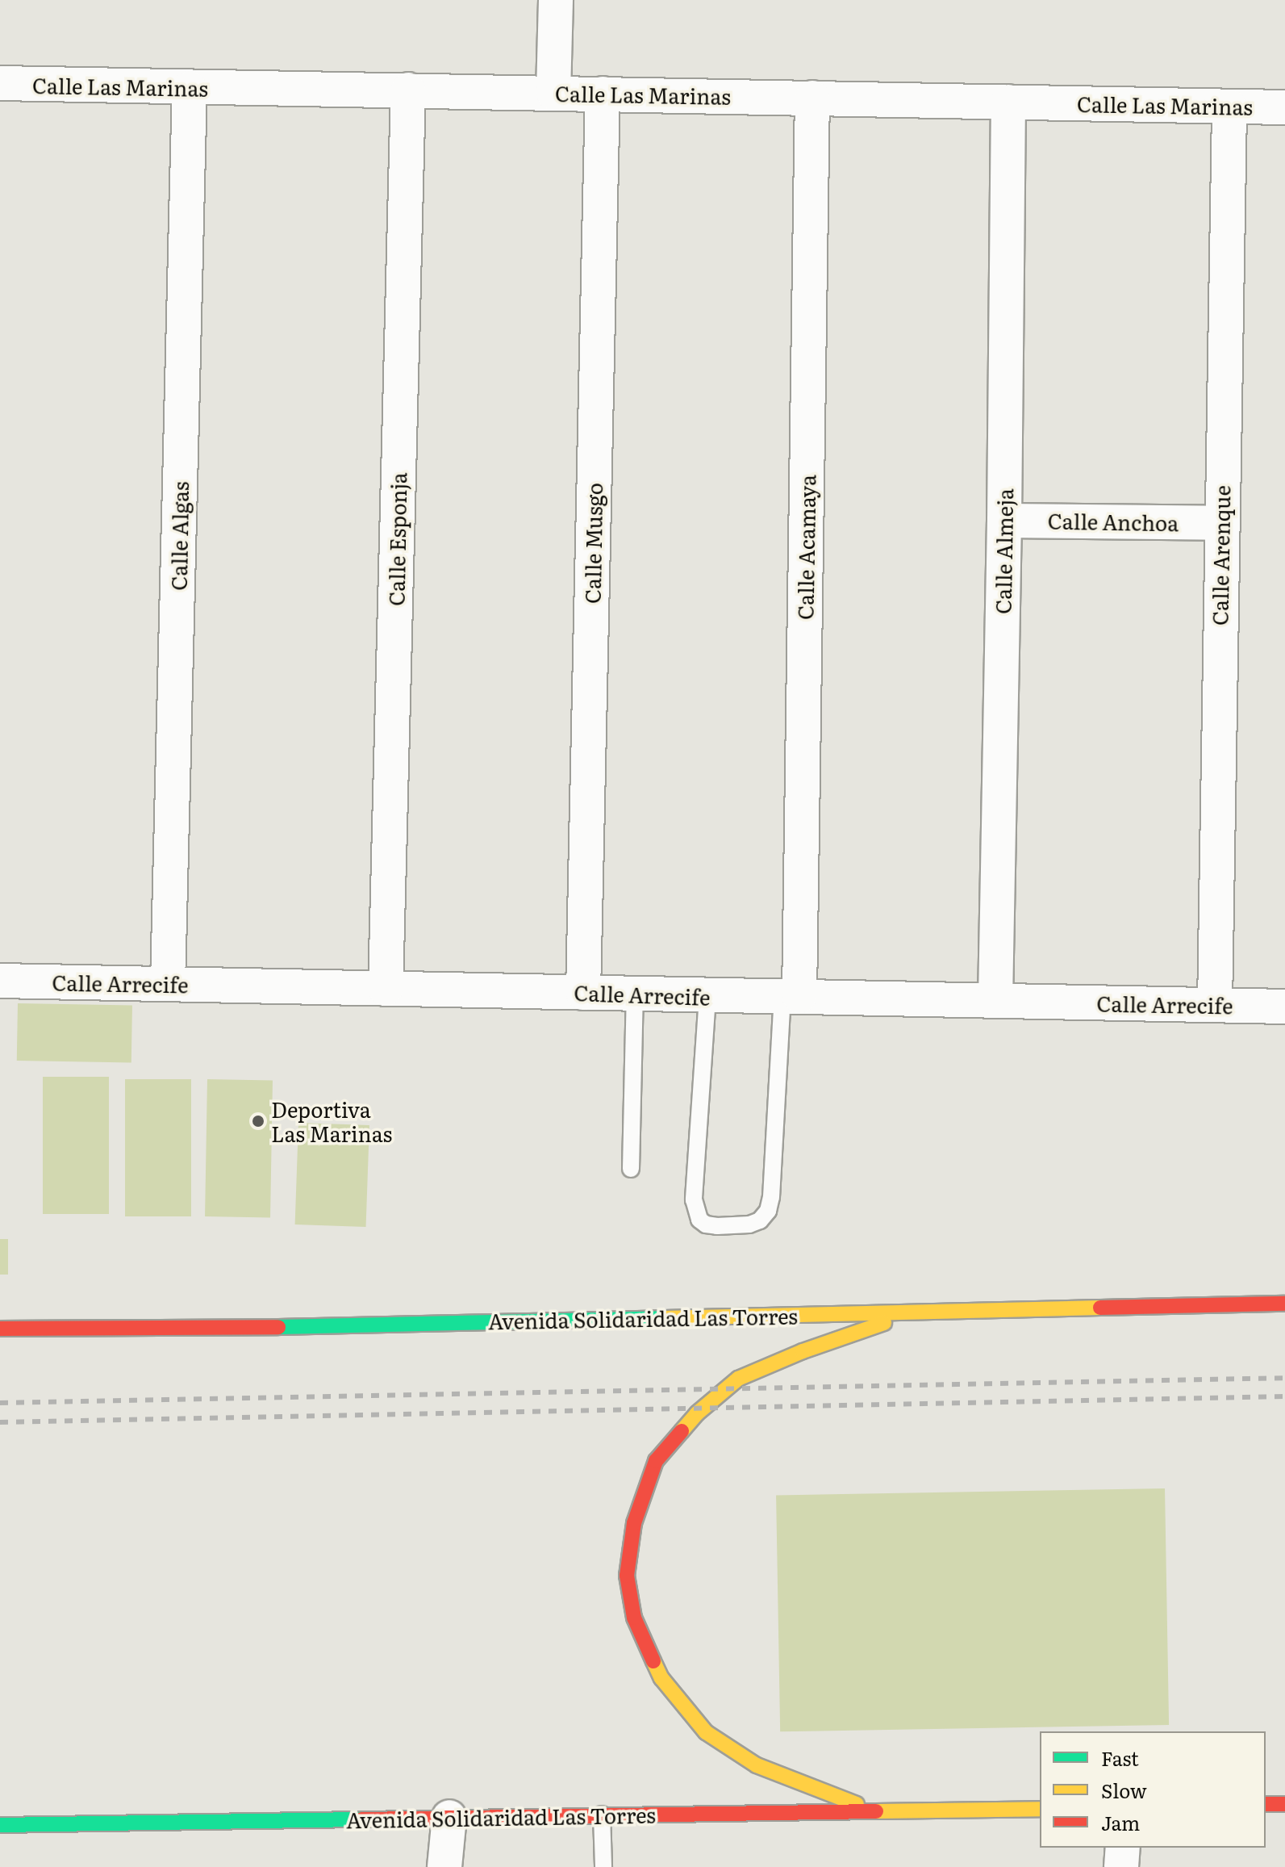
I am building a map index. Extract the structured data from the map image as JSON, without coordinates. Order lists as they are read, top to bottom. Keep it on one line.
{"streets":{"main road":["Avenida Solidaridad Las Torres"],"street":["Calle Las Marinas","Calle Anchoa","Calle Algas","Calle Esponja","Calle Musgo","Calle Acamaya","Calle Almeja","Calle Arenque","Calle Arrecife"]},"crossings":[["Calle Las Marinas","Calle Algas"],["Calle Las Marinas","Calle Esponja"],["Calle Las Marinas","Calle Musgo"],["Calle Las Marinas","Calle Acamaya"],["Calle Las Marinas","Calle Almeja"],["Calle Las Marinas","Calle Arenque"],["Calle Anchoa","Calle Almeja"],["Calle Anchoa","Calle Arenque"],["Calle Algas","Calle Arrecife"],["Calle Esponja","Calle Arrecife"],["Calle Musgo","Calle Arrecife"],["Calle Acamaya","Calle Arrecife"],["Calle Almeja","Calle Arrecife"],["Calle Arenque","Calle Arrecife"]],"places":["Deportiva Las Marinas"],"legend":["Fast","Slow","Jam"]}
